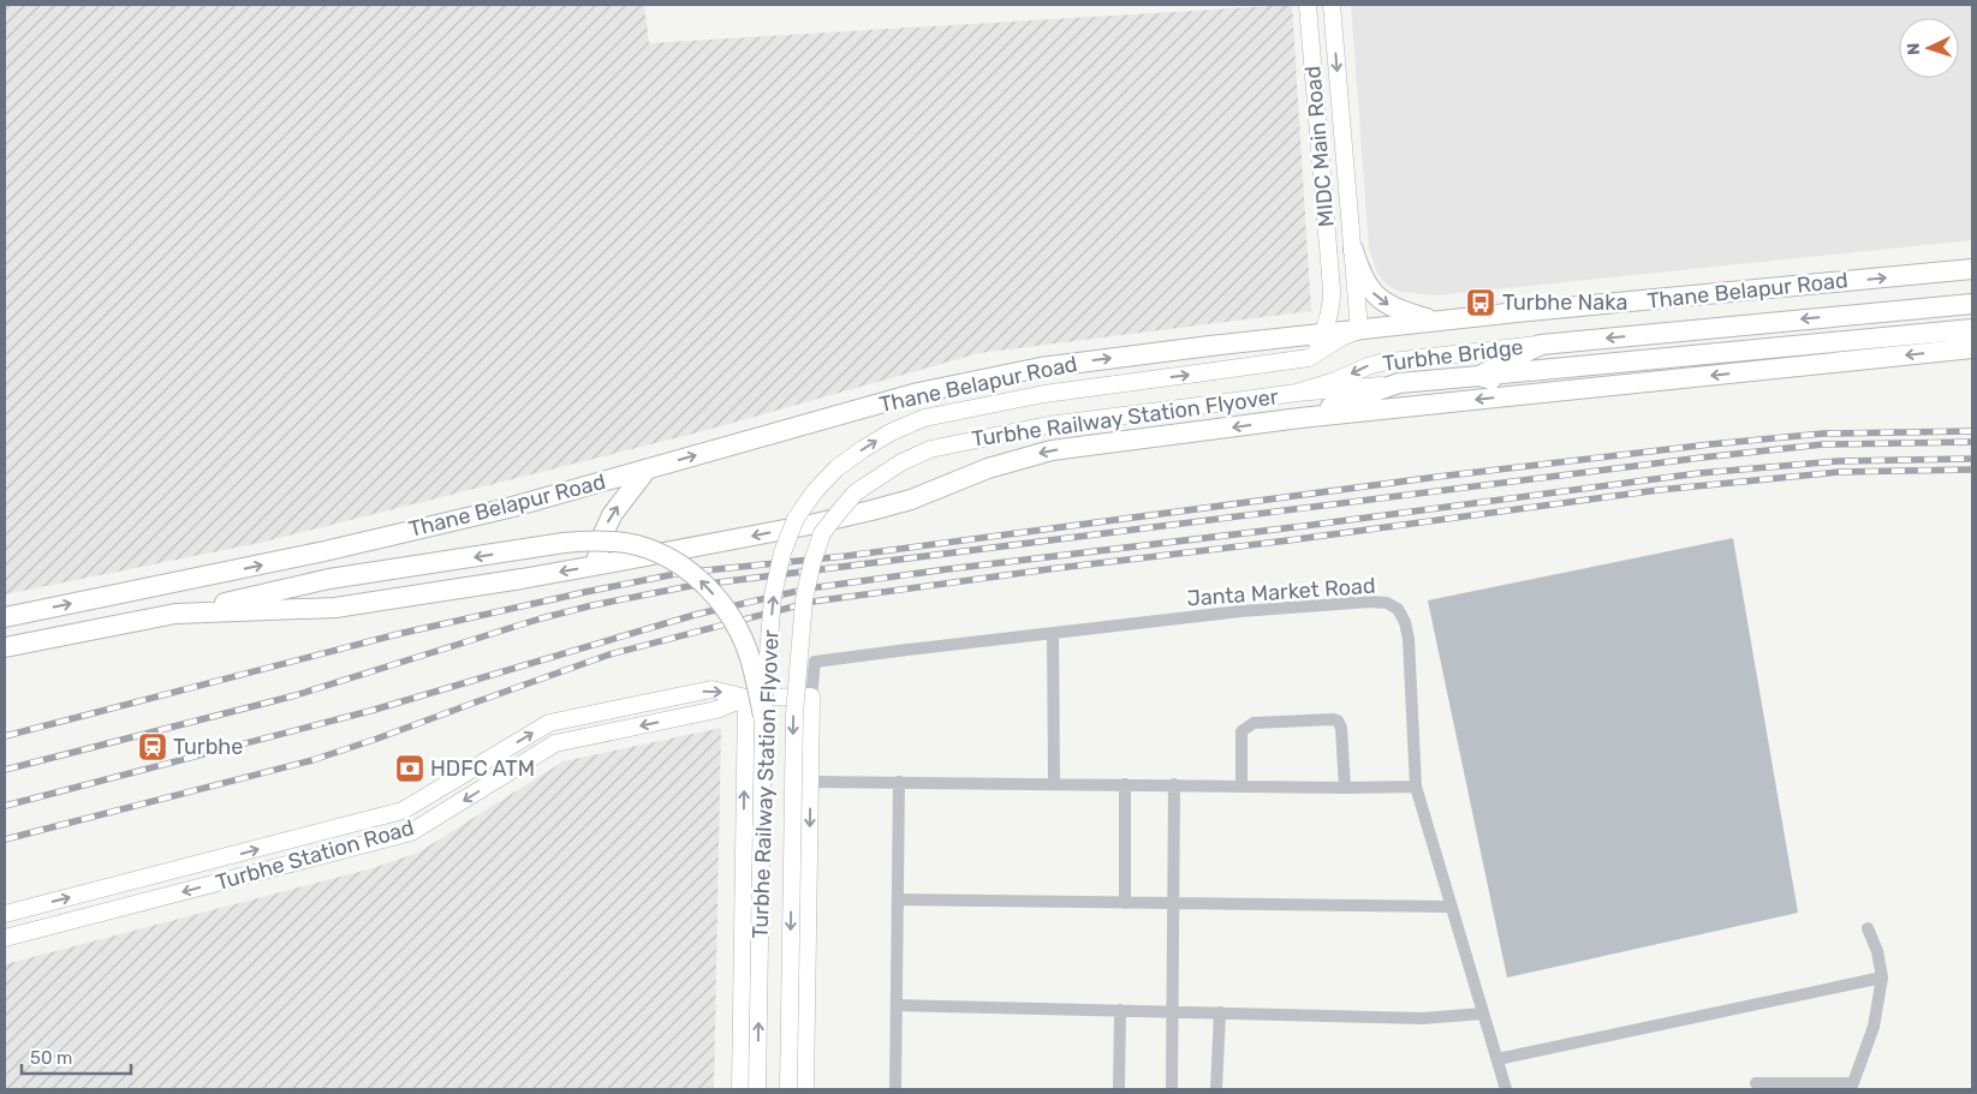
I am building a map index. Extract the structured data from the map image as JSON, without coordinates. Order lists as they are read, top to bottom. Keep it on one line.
{"streets":{"main road":["MIDC Main Road","Thane Belapur Road","Turbhe Bridge","Turbhe Railway Station Flyover","Turbhe Station Road"],"street":["Janta Market Road"]},"crossings":[["MIDC Main Road","Thane Belapur Road"],["MIDC Main Road","Turbhe Bridge"],["Thane Belapur Road","Turbhe Bridge"],["Turbhe Bridge","Turbhe Railway Station Flyover"],["Janta Market Road","Turbhe Station Road"]],"places":{"bus stop":["Turbhe Naka"],"station":["Turbhe"],"bank":["HDFC ATM"]},"scale_bar":"50 m","north":"left"}
